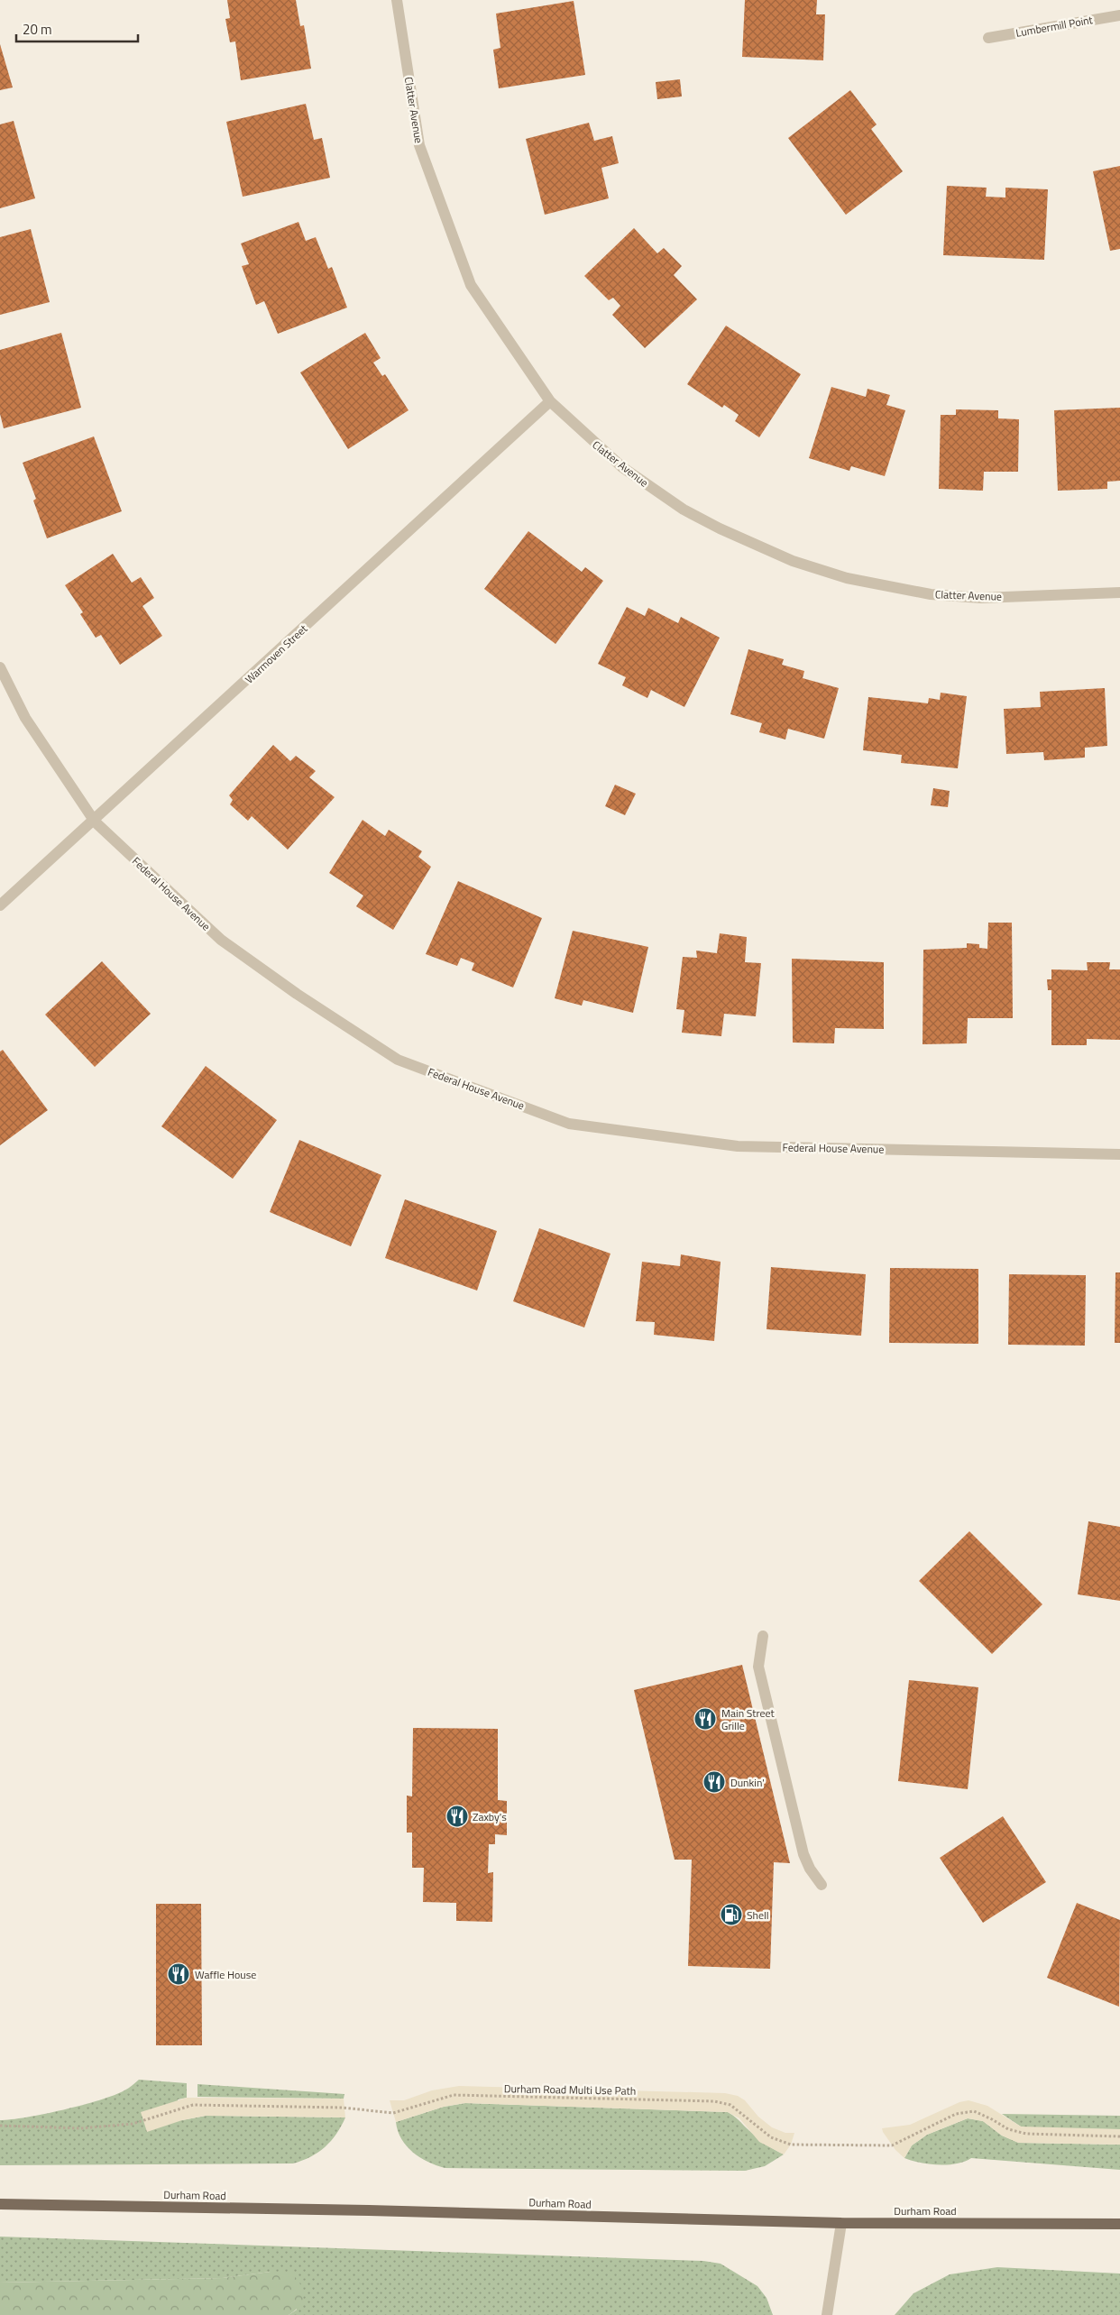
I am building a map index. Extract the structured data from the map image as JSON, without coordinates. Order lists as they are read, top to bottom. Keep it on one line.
{"streets":{"main road":["Durham Road"],"street":["Lumbermill Point","Clatter Avenue","Warmoven Street","Federal House Avenue"],"path":["Durham Road Multi Use Path"]},"crossings":[["Clatter Avenue","Warmoven Street"],["Warmoven Street","Federal House Avenue"]],"places":{"restaurant":["Main Street Grille","Dunkin'","Zaxby's","Waffle House"],"fuel station":["Shell"]},"scale_bar":"20 m"}
